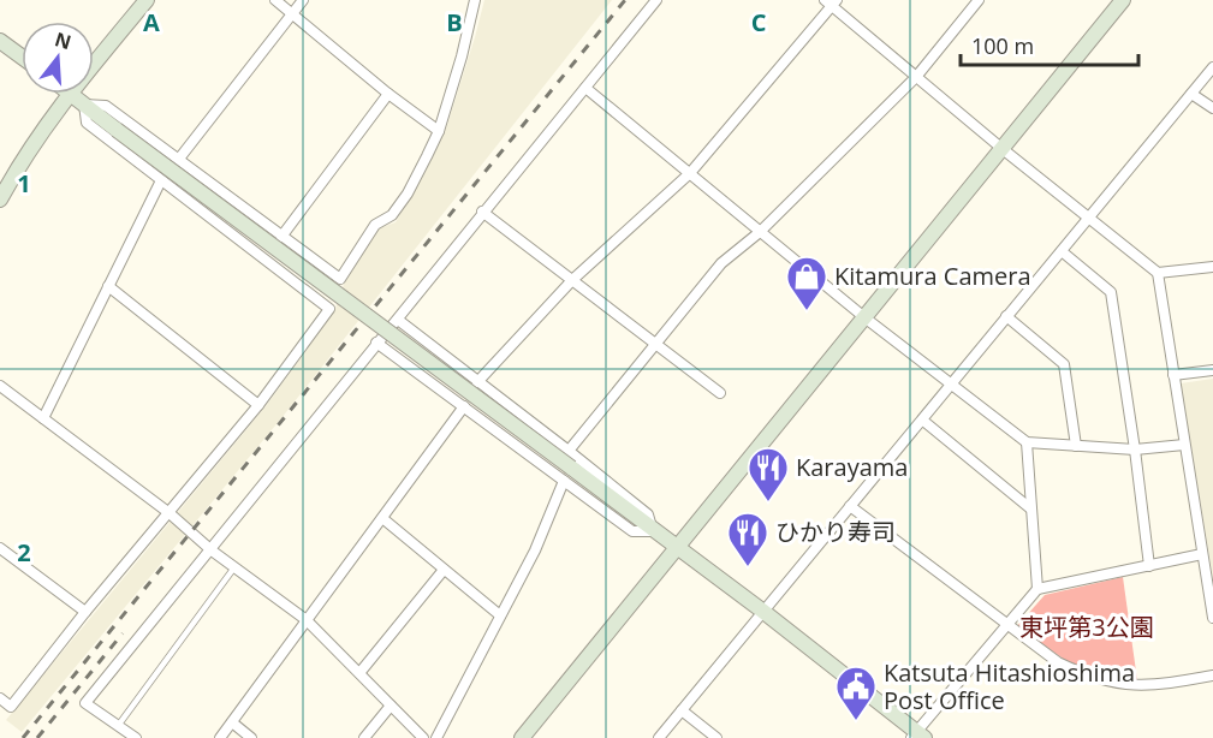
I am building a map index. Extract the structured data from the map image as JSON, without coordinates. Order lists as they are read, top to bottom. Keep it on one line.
{"parks":["東坪第3公園"],"places":{"shop":["Kitamura Camera"],"restaurant":["Karayama","ひかり寿司"],"public building":["Katsuta Hitashioshima Post Office"]},"scale_bar":"100 m","north":"top","grid":{"columns":["A","B","C"],"rows":["1","2"]}}
